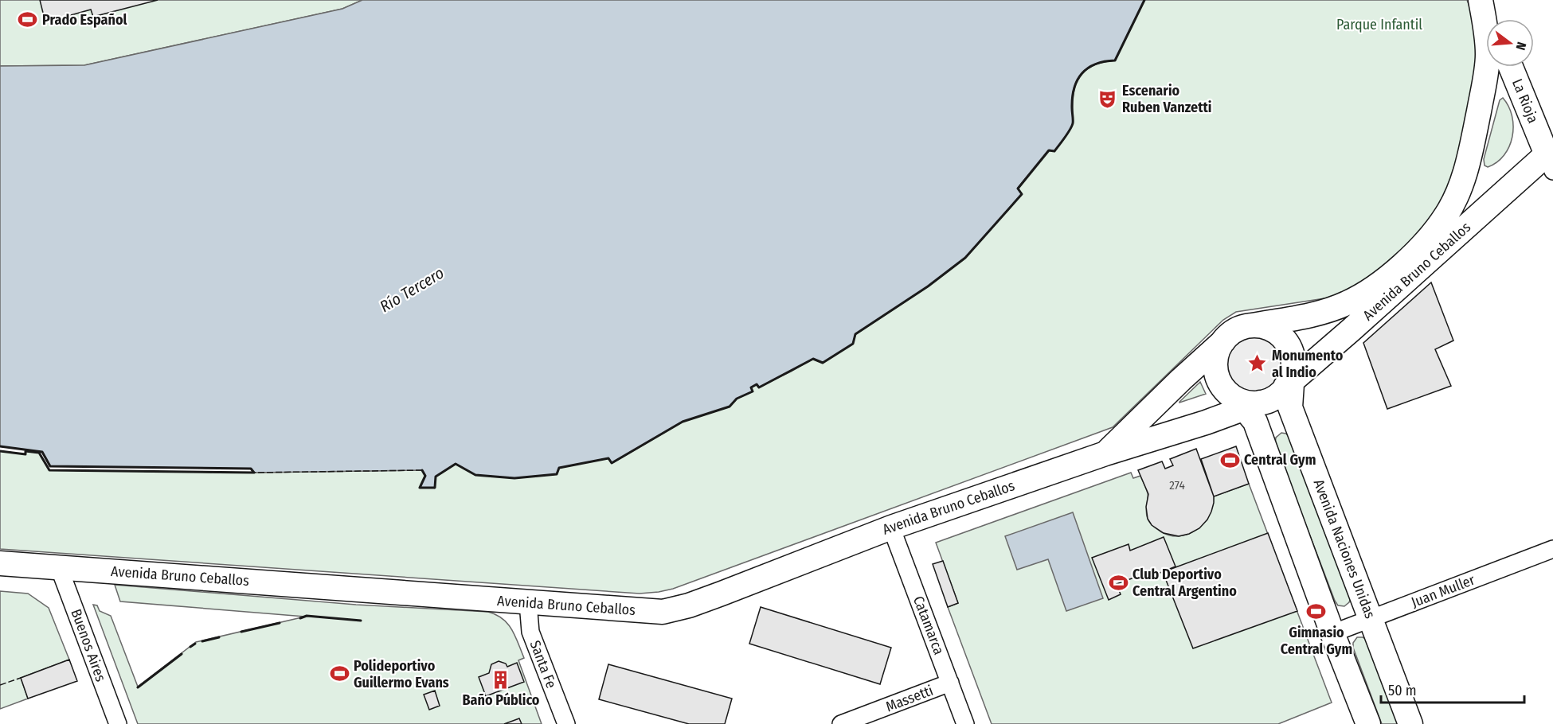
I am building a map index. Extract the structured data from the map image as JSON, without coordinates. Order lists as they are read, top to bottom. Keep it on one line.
{"streets":{"main road":["La Rioja","Avenida Bruno Ceballos","Avenida Naciones Unidas"],"street":["Juan Muller","Catamarca","Buenos Aires","Santa Fe","Massetti"]},"crossings":[["La Rioja","Avenida Bruno Ceballos"],["Avenida Bruno Ceballos","Avenida Naciones Unidas"],["Avenida Bruno Ceballos","Catamarca"],["Avenida Bruno Ceballos","Buenos Aires"],["Avenida Bruno Ceballos","Santa Fe"],["Avenida Naciones Unidas","Juan Muller"],["Catamarca","Massetti"]],"water":["Río Tercero"],"parks":["Parque Infantil"],"places":{"sports":["Prado Español","Central Gym","Club Deportivo Central Argentino","Gimnasio Central Gym","Polideportivo Guillermo Evans"],"theatre":["Escenario Ruben Vanzetti"],"place":["Monumento al Indio"],"building":["Baño Público"]},"house_numbers":["274"],"scale_bar":"50 m","north":"right"}
